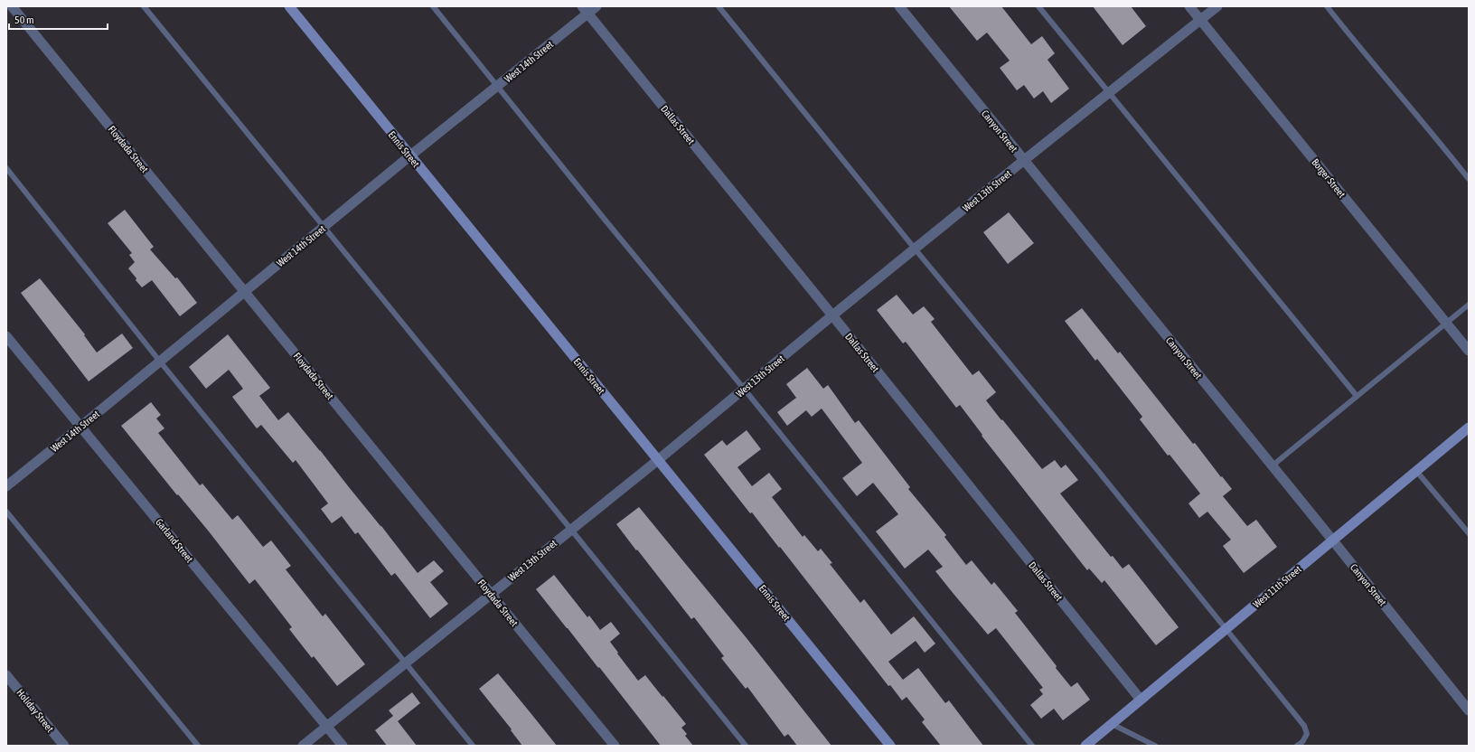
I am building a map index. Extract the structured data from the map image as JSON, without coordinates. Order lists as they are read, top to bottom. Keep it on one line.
{"streets":{"main road":["Ennis Street","West 11th Street"],"street":["West 14th Street","Dallas Street","Canyon Street","Floydada Street","Borger Street","West 13th Street","Garland Street","Holiday Street"]},"crossings":[["West 14th Street","Dallas Street"],["West 14th Street","Floydada Street"],["West 14th Street","Ennis Street"],["West 14th Street","Garland Street"],["Dallas Street","West 13th Street"],["Dallas Street","West 11th Street"],["Canyon Street","West 13th Street"],["Canyon Street","West 11th Street"],["Floydada Street","West 13th Street"],["Ennis Street","West 13th Street"],["Borger Street","West 13th Street"],["West 13th Street","Garland Street"]],"scale_bar":"50 m"}
